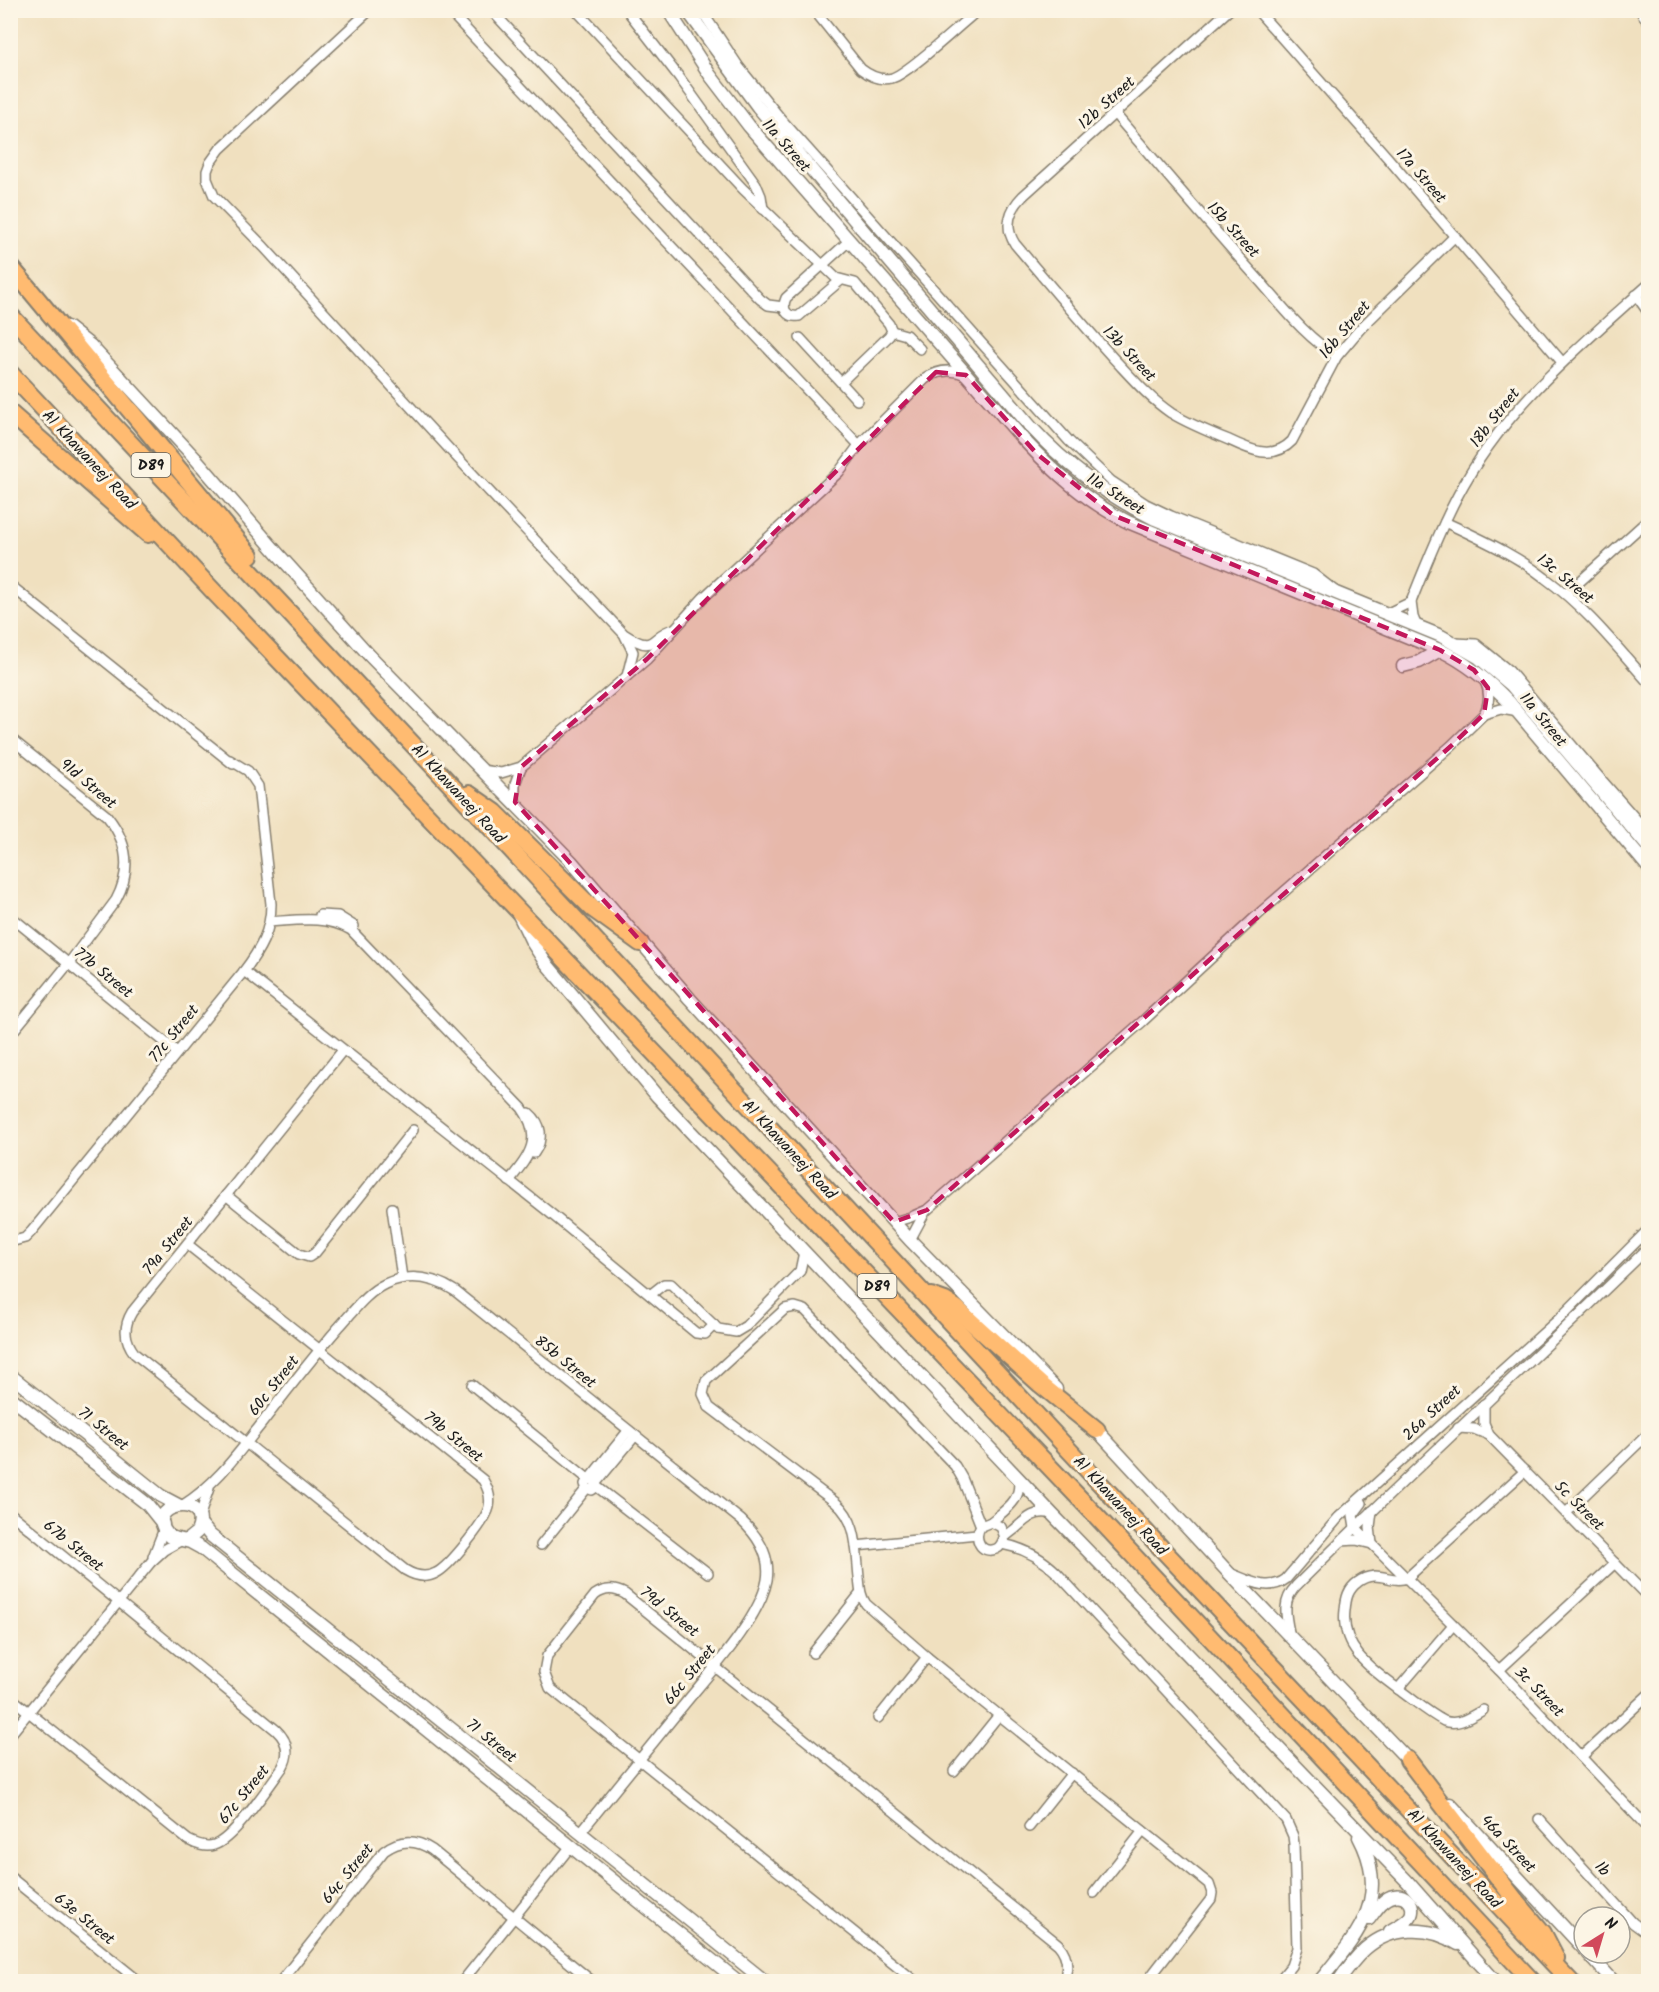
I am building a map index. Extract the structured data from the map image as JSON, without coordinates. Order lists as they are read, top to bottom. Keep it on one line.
{"streets":{"highway":["Al Khawaneej Road","D89"],"street":["12b Street","11a Street","17a Street","15b Street","16b Street","13b Street","18b Street","13c Street","91d Street","77b Street","77c Street","79a Street","85b Street","60c Street","26a Street","71 Street","79b Street","5c Street","67b Street","79d Street","66c Street","3c Street","67c Street","46a Street","1b","64c Street","63e Street"]},"crossings":[["12b Street","15b Street"],["12b Street","13b Street"],["17a Street","16b Street"],["17a Street","18b Street"],["15b Street","16b Street"],["16b Street","13b Street"],["18b Street","13c Street"],["91d Street","77b Street"],["77b Street","77c Street"],["79a Street","60c Street"],["79a Street","79b Street"],["85b Street","60c Street"],["85b Street","66c Street"],["60c Street","71 Street"],["60c Street","79b Street"],["26a Street","3c Street"],["26a Street","46a Street"],["71 Street","66c Street"],["67b Street","67c Street"],["79d Street","66c Street"]],"north":"top right"}
